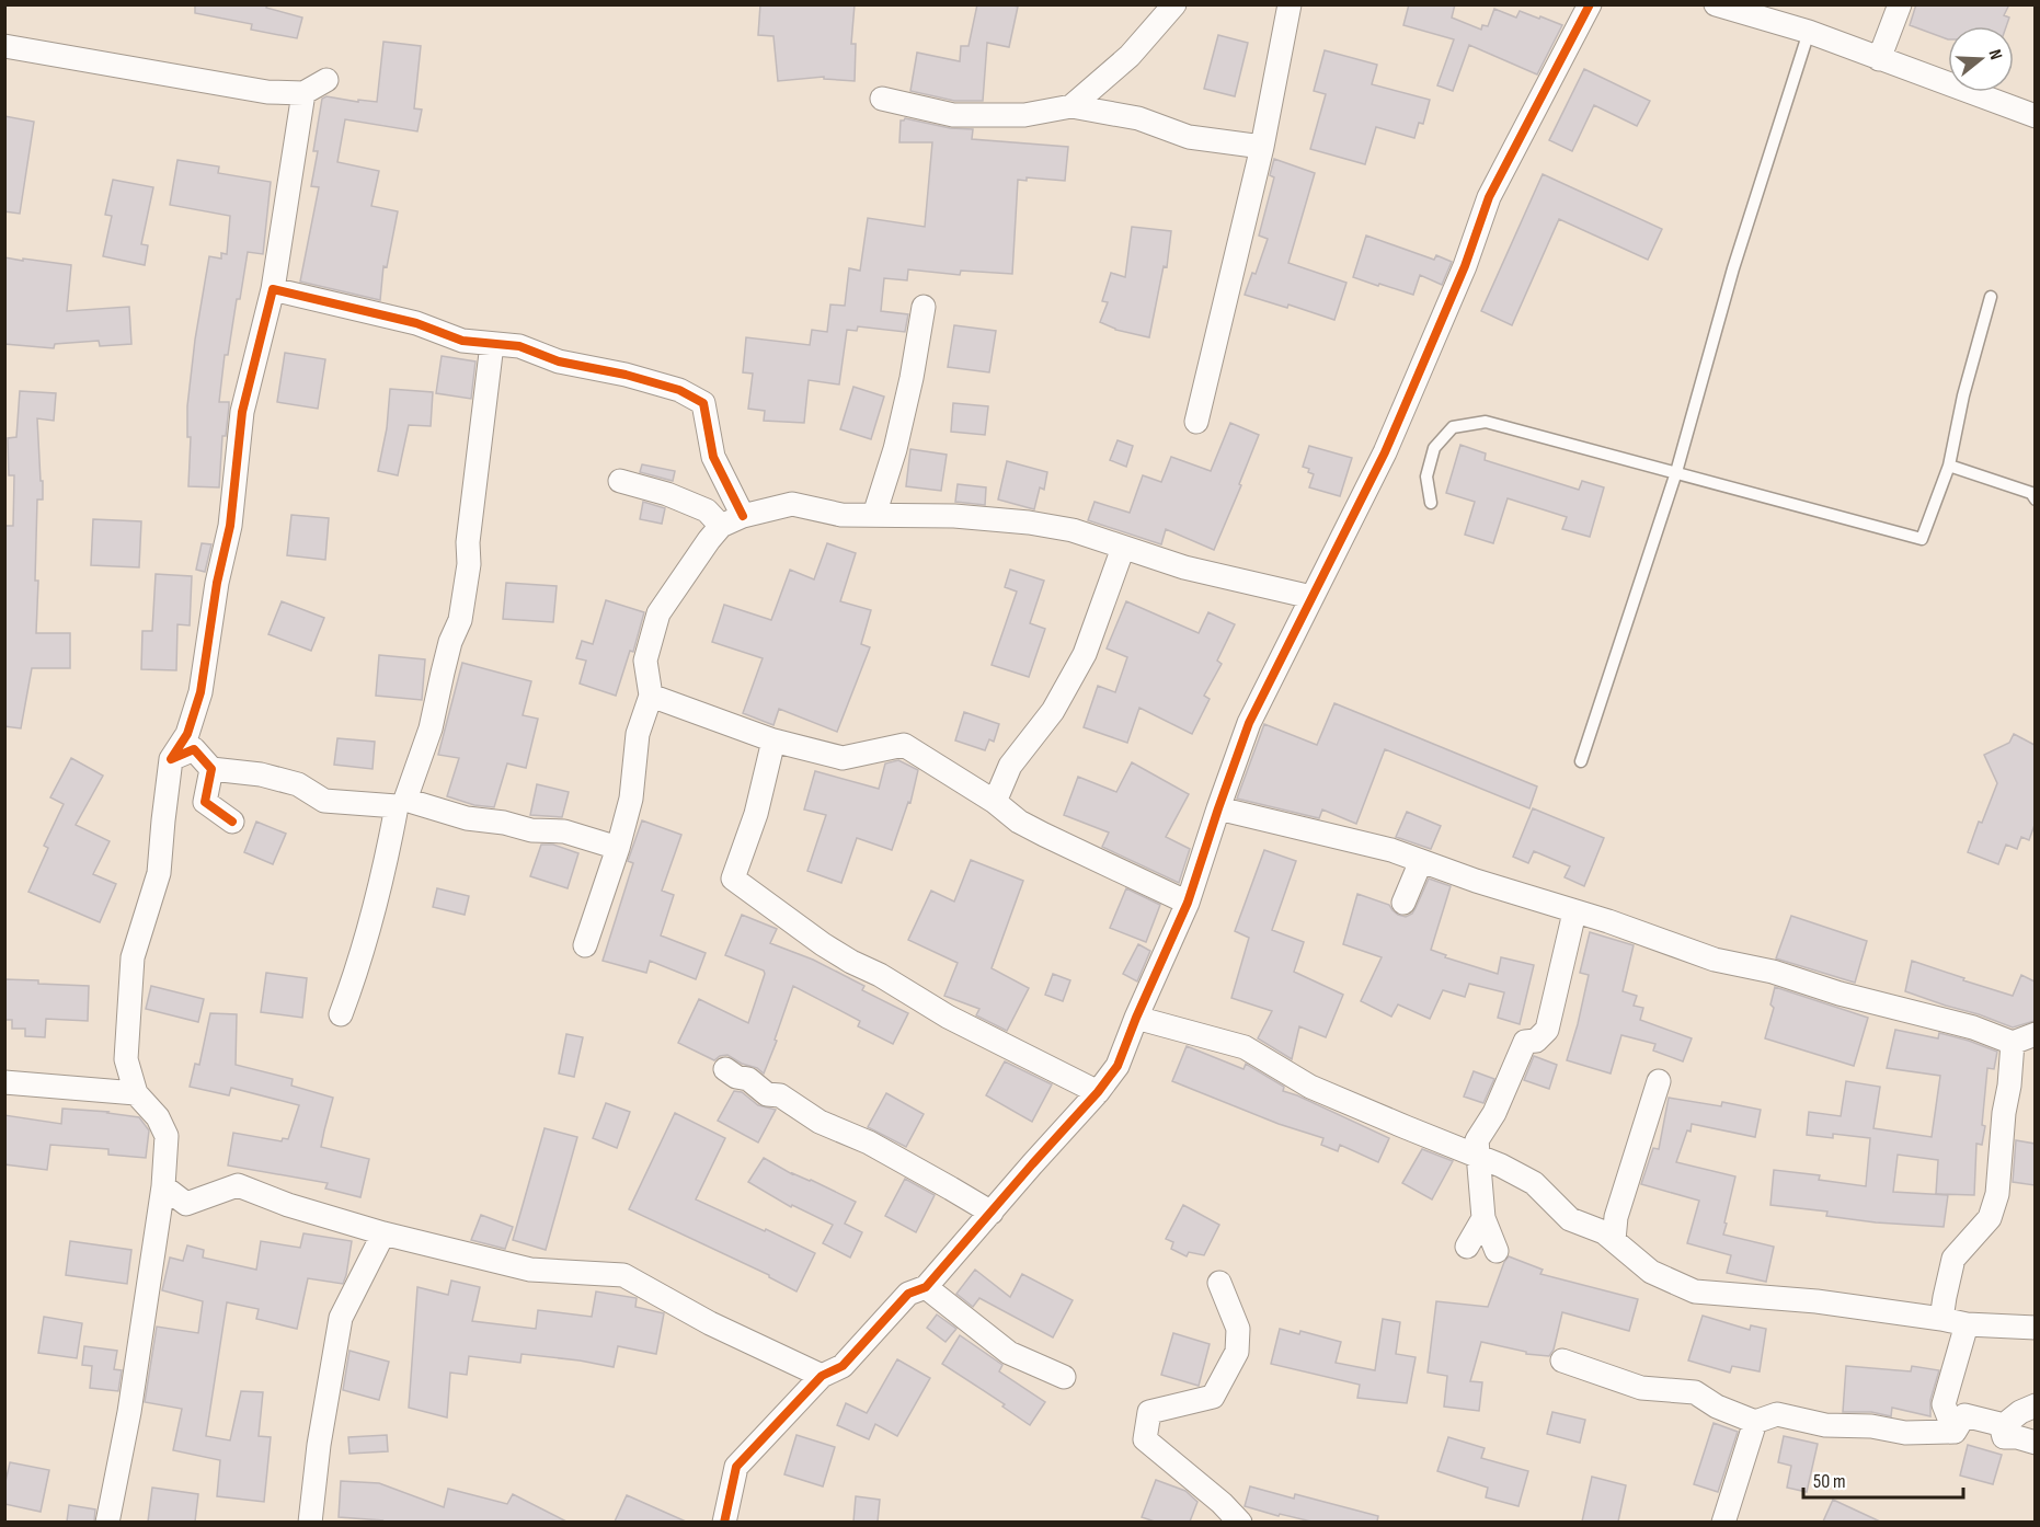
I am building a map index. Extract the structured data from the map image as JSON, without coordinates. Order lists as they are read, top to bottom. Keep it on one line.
{"scale_bar":"50 m","north":"right"}
